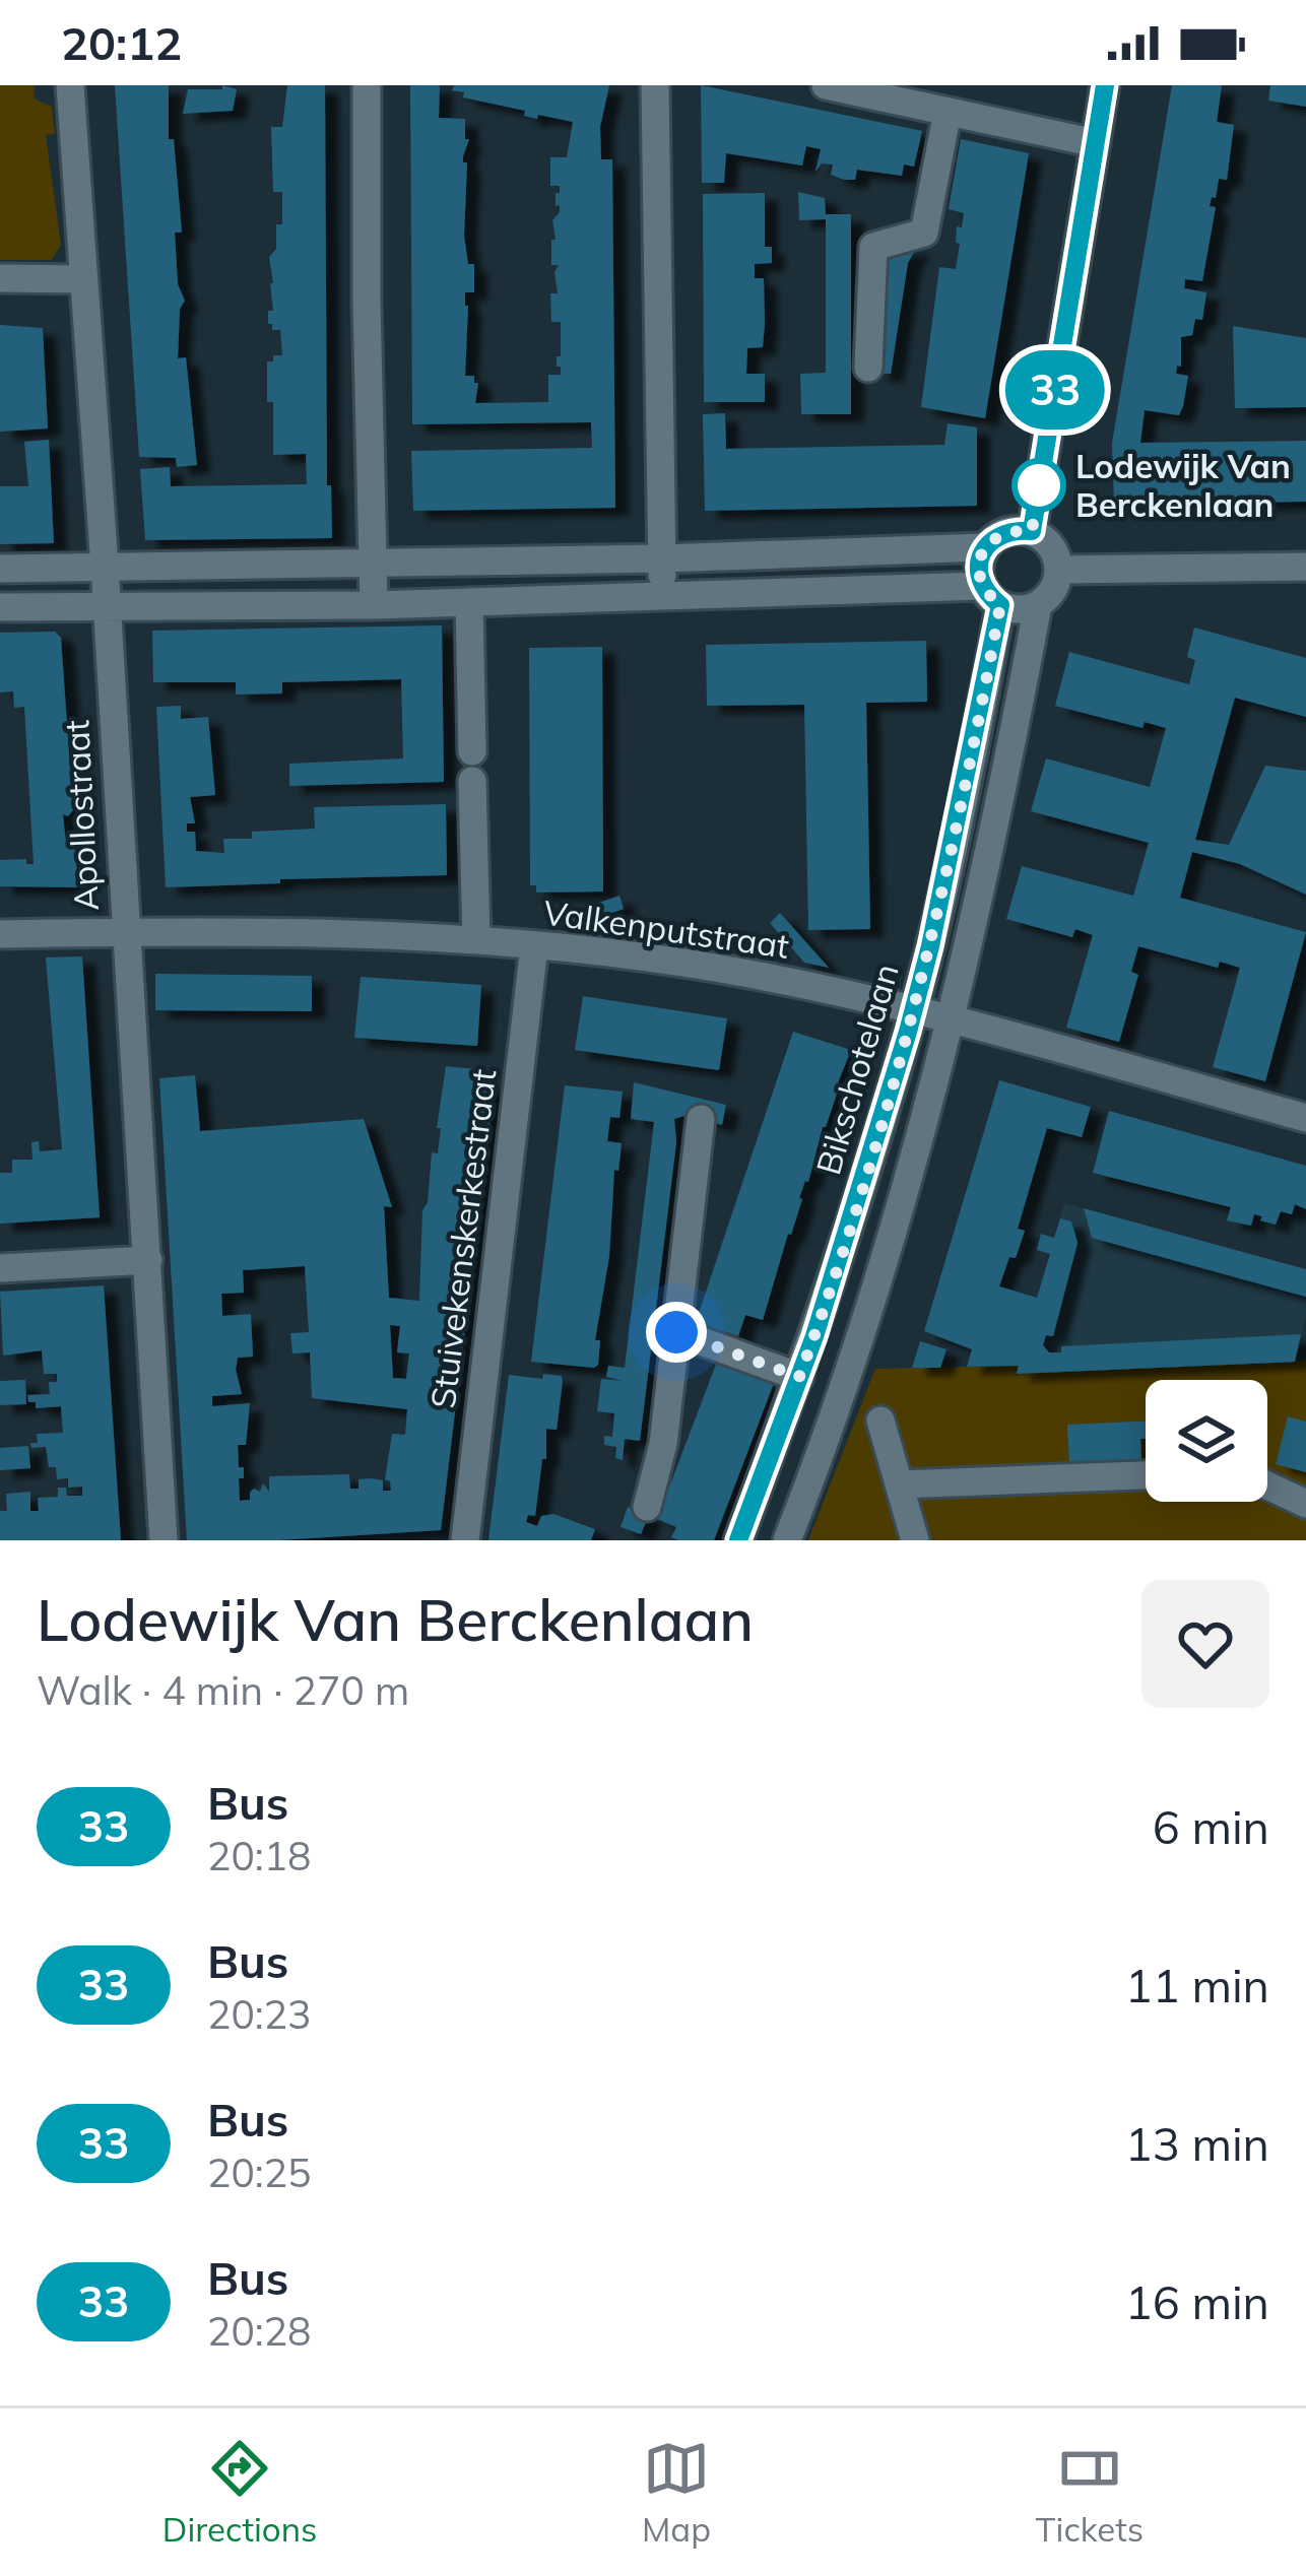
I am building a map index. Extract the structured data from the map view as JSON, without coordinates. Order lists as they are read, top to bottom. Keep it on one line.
{"streets":{"street":["Apollostraat","Valkenputstraat","Bikschotelaan","Stuivekenskerkestraat"]},"crossings":[["Apollostraat","Valkenputstraat"],["Valkenputstraat","Bikschotelaan"],["Valkenputstraat","Stuivekenskerkestraat"]],"places":["Lodewijk Van Berckenlaan"],"lines":["bus line 33"],"page":{"status":"20:12","on_map":"33","heading":["Lodewijk Van Berckenlaan","Walk · 4 min · 270 m"],"list":[{"mark":"33","name":"Bus","note":"20:18","value":"6 min"},{"mark":"33","name":"Bus","note":"20:23","value":"11 min"},{"mark":"33","name":"Bus","note":"20:25","value":"13 min"},{"mark":"33","name":"Bus","note":"20:28","value":"16 min"}],"tabs":["Directions","Map","Tickets"]}}
